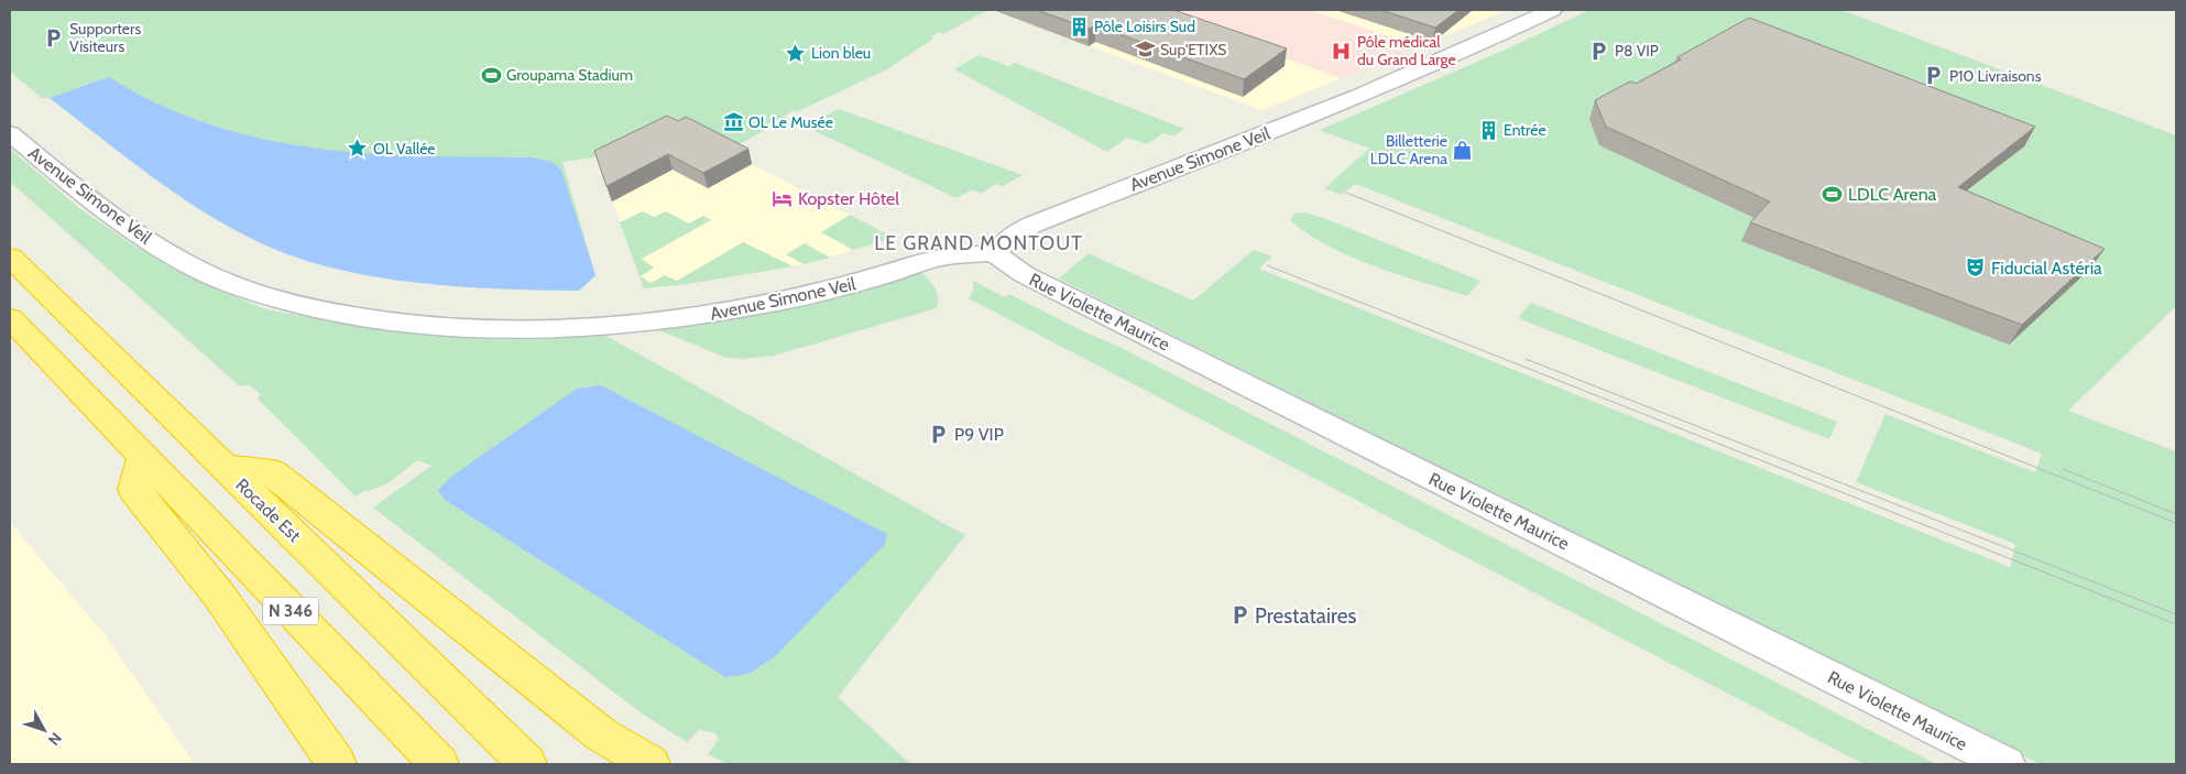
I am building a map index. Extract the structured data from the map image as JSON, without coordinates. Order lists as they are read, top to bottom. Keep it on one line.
{"streets":{"highway":["Rocade Est","N 346"],"street":["Avenue Simone Veil","Rue Violette Maurice"]},"crossings":[["Avenue Simone Veil","Rue Violette Maurice"]],"districts":["LE GRAND MONTOUT"],"places":{"building":["Pôle Loisirs Sud","Entrée"],"parking":["Supporters Visiteurs","P8 VIP","P10 Livraisons","P9 VIP","Prestataires"],"school or university":["Sup'ETIXS"],"hospital":["Pôle médical du Grand Large"],"place":["Lion bleu","OL Vallée"],"sports":["Groupama Stadium","LDLC Arena"],"museum":["OL Le Musée"],"shop":["Billetterie LDLC Arena"],"hotel":["Kopster Hôtel"],"theatre":["Fiducial Astéria"]},"north":"bottom right"}
